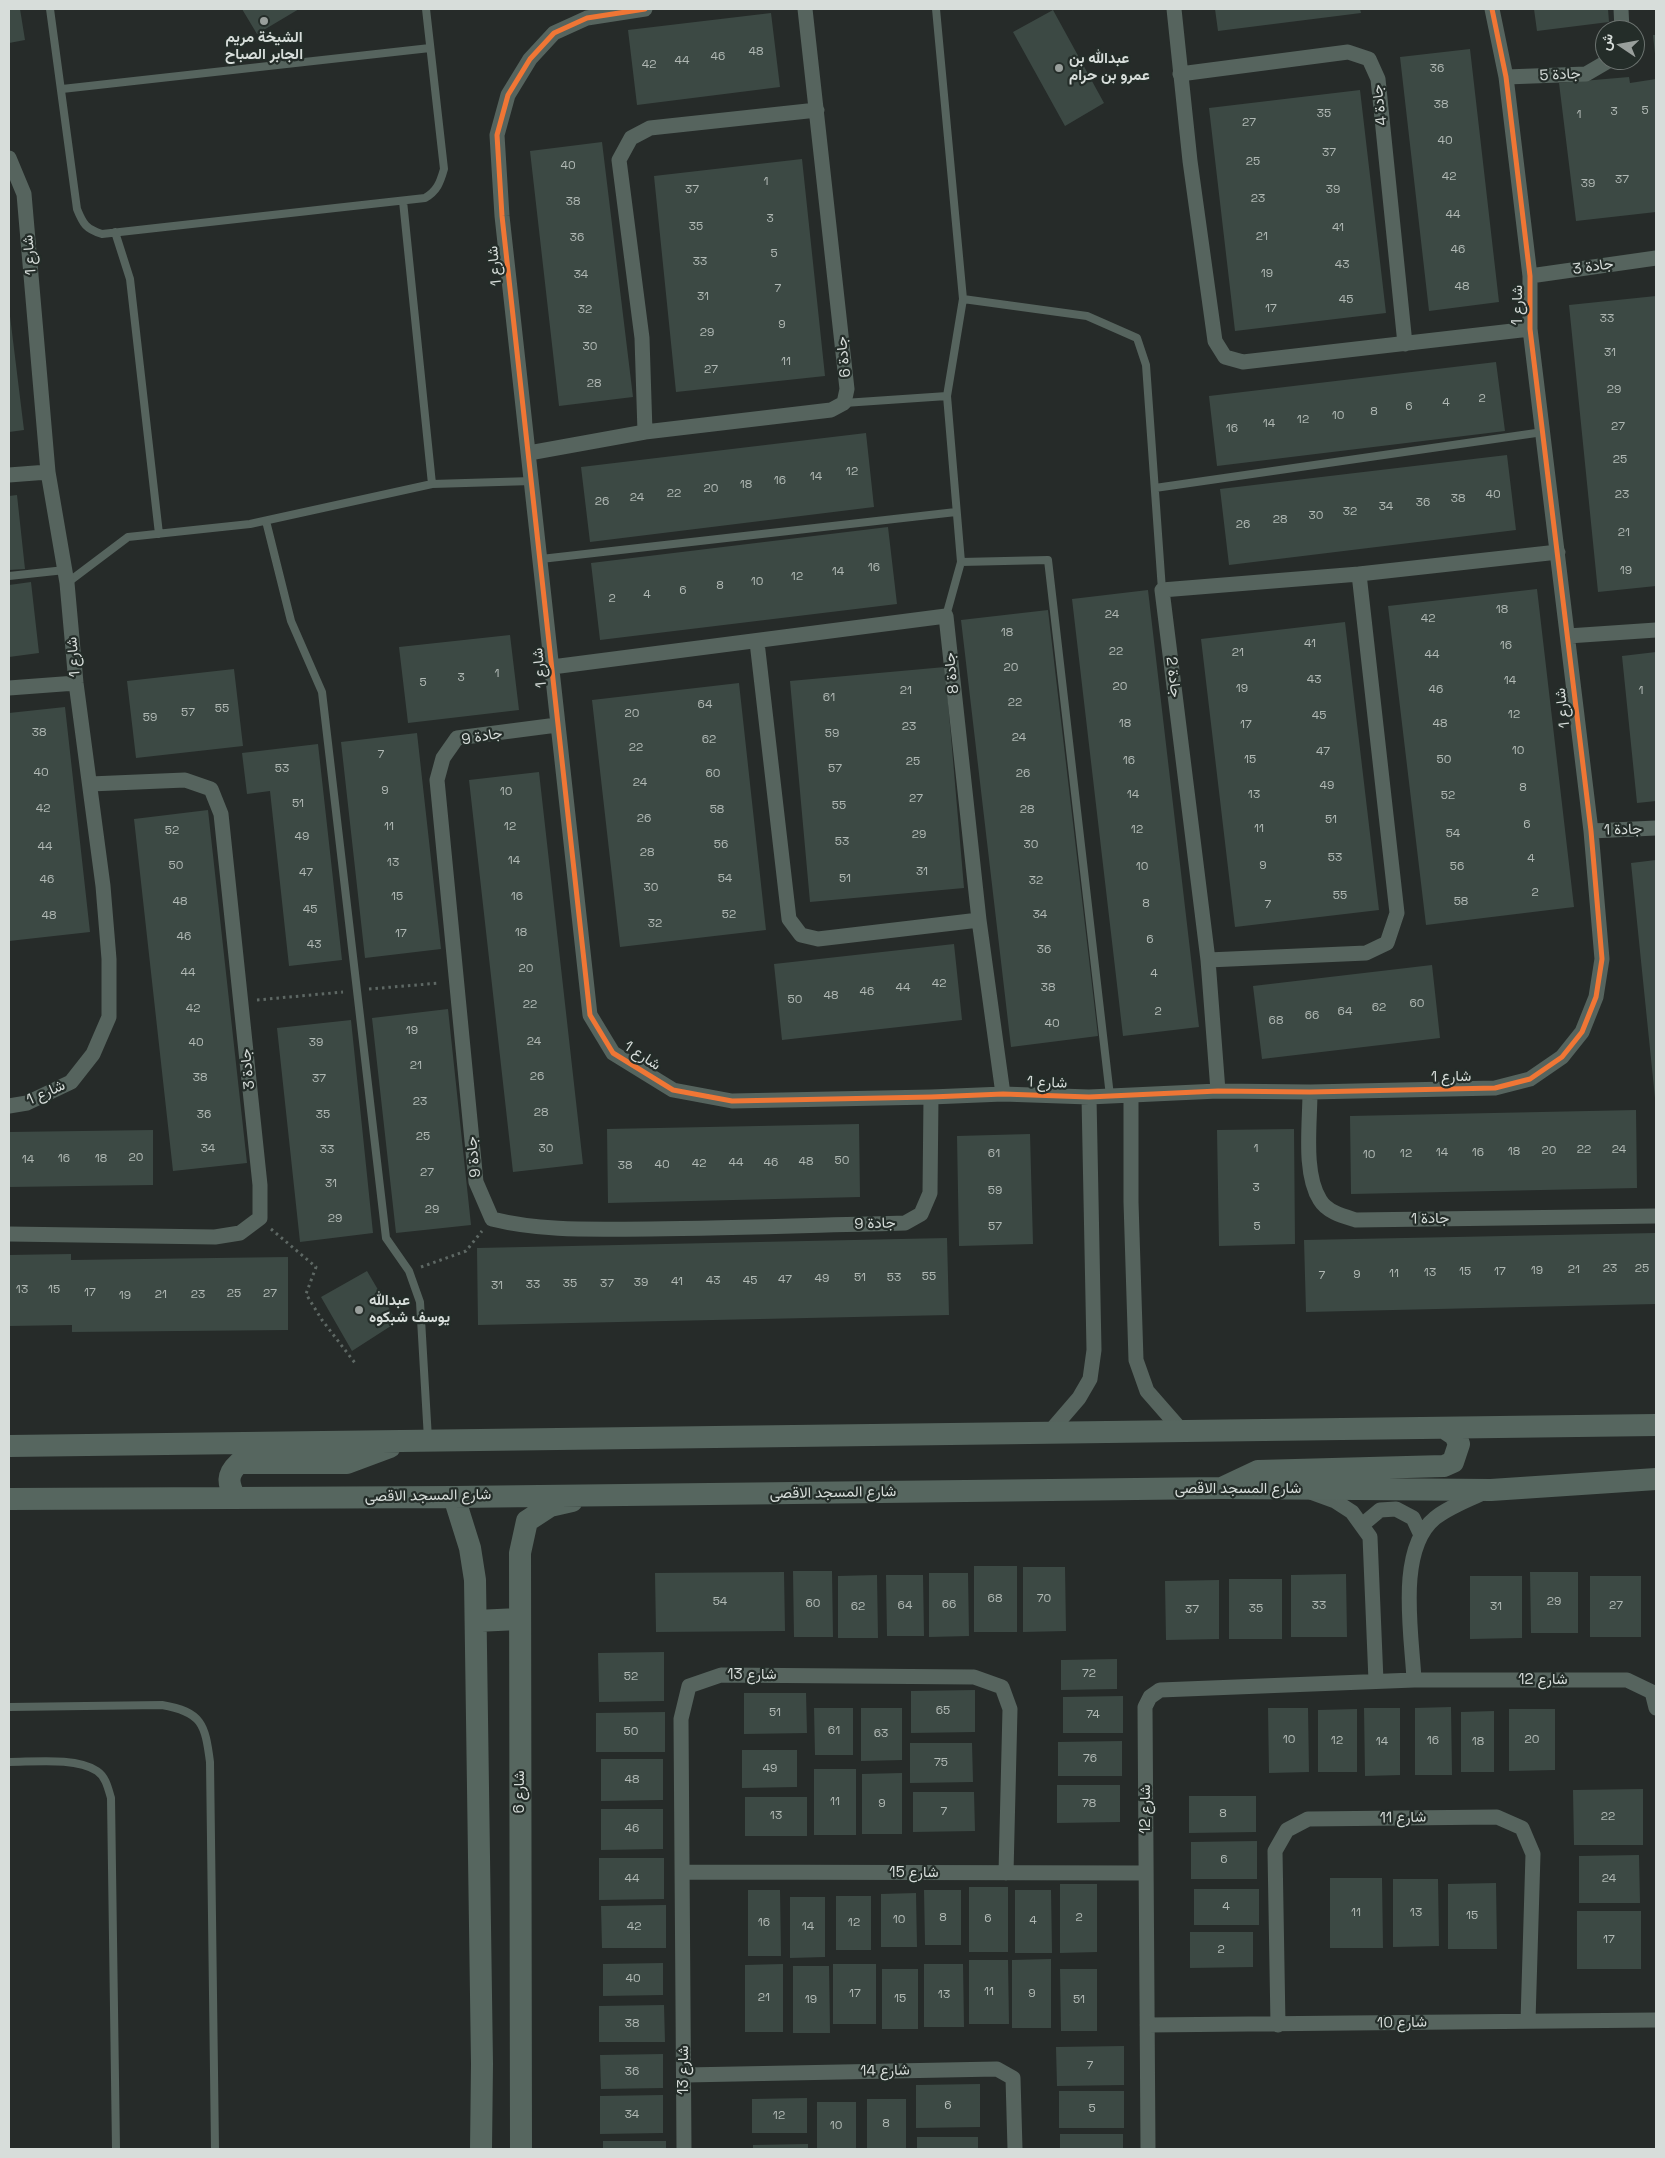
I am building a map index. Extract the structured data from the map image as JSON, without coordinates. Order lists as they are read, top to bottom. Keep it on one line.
{"streets":{"main road":["شارع المسجد الاقصى","شارع 6"],"street":["جادة 5","جادة 4","شارع 1","جادة 3","جادة 6","جادة 8","جادة 2","جادة 9","جادة 1","شارع 13","شارع 12","شارع 11","شارع 15","شارع 10","شارع 14"]},"crossings":[["جادة 5","شارع 1"],["شارع 1","جادة 3"],["شارع 1","جادة 8"],["شارع 1","جادة 2"],["شارع 1","جادة 9"],["شارع 1","جادة 1"],["شارع المسجد الاقصى","شارع 6"],["شارع 13","شارع 15"],["شارع 13","شارع 14"],["شارع 12","شارع 15"],["شارع 12","شارع 10"],["شارع 11","شارع 10"]],"places":["الشيخة مريم الجابر الصباح","عبدالله بن عمرو بن حرام","عبدالله يوسف شبكوه"],"house_numbers":["48","46","44","42","36","38","5","3","35","1","27","40","37","25","40","42","37","1","39","37","39","23","38","44","3","35","41","21","36","46","5","33","43","19","34","48","7","31","45","17","32","33","9","29","30","31","11","27","28","29","2","4","6","8","10","12","14","27","16","25","12","14","16","18","20","22","40","23","24","38","26","36","34","32","30","28","26","21","16","19","14","12","10","8","6","4","2","18","24","42","18","41","16","22","21","44","20","1","3","43","14","5","20","19","46","21","1","61","22","64","55","57","20","12","45","59","18","48","17","23","38","59","24","62","22","10","47","7","15","50","16","25","53","57","40","60","26","24","49","8","9","10","14","13","52","27","51","55","42","58","28","26","51","6","11","12","11","12","52","54","29","49","53","56","30","44","28","53","4","14","13","50","9","10","56","31","47","54","51","46","32","30","2","55","15","16","48","58","8","7","45","52","34","48","32","18","17","46","6","43","36","20","44","4","42","44","38","46","48","50","60","22","62","42","2","64","66","68","40","19","24","40","39","21","26","38","37","23","28","36","35","25","34","30","1","33","22","24","20","18","14","16","61","12","10","20","16","18","14","50","48","44","46","42","40","38","27","31","3","59","29","29","57","5","23","25","21","19","15","17","13","11","9","7","55","51","53","49","47","43","45","41","39","35","37","33","31","13","15","17","25","27","21","23","19","68","70","54","29","60","66","64","33","27","62","31","35","37","72","52","65","51","74","61","50","63","10","20","12","16","14","18","76","75","49","48","11","9","78","7","8","13","22","46","6","44","24","4","11","13","15","8","2","6","10","4","16","12","42","14","17","2","40","11","17","9","13","21","15","19","51","38","7","36","6","5","34","12","8","10"],"north":"left"}
